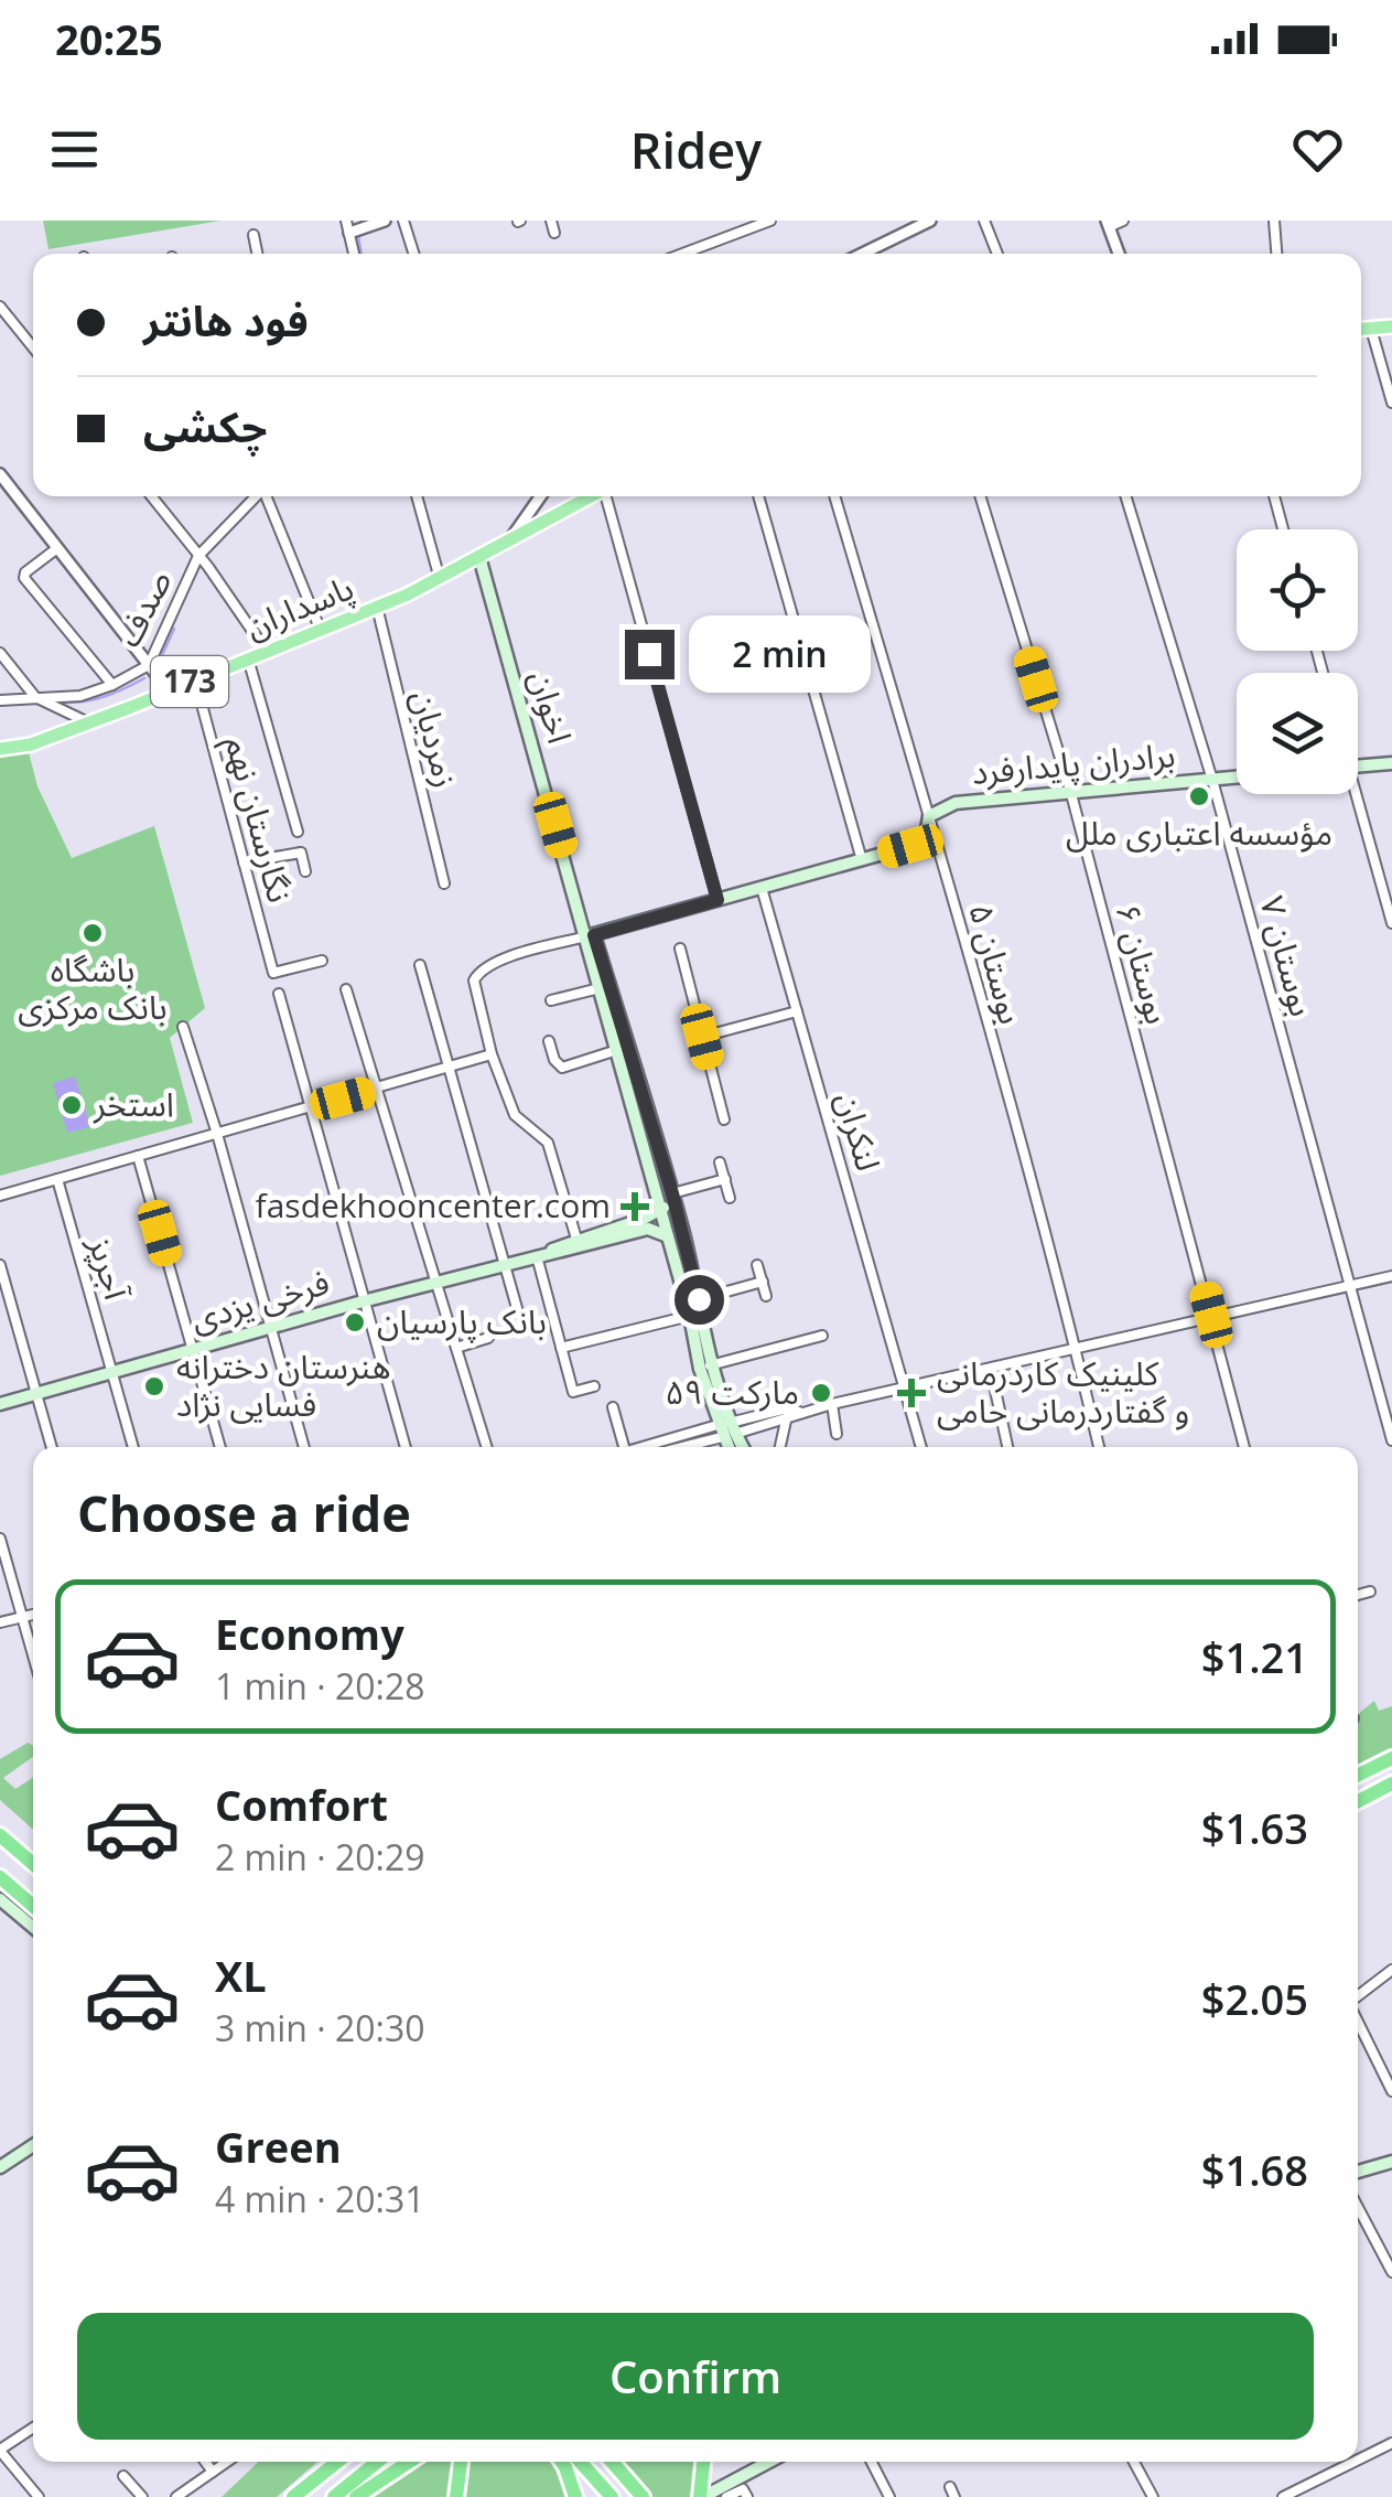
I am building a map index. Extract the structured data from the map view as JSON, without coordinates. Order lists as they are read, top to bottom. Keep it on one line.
{"streets":{"main road":["پاسداران","173","اخوان","برادران پایدارفرد","فرخی یزدی"],"street":["صدف","زمردیان","نگارستان نهم","بوستان ۷","بوستان ۵","بوستان ۶","لنکران","آجرپز"]},"crossings":[["پاسداران","اخوان"],["پاسداران","زمردیان"],["پاسداران","نگارستان نهم"],["اخوان","برادران پایدارفرد"],["برادران پایدارفرد","بوستان ۷"],["برادران پایدارفرد","بوستان ۵"],["برادران پایدارفرد","بوستان ۶"],["برادران پایدارفرد","لنکران"],["آجرپز","فرخی یزدی"]],"places":{"other":["مؤسسه اعتباری ملل","باشگاه بانک مرکزی","استخر","بانک پارسیان","هنرستان دخترانه فسایی نژاد","مارکت ۵۹"],"health":["fasdekhooncenter.com","کلینیک کاردرمانی و گفتاردرمانی حامی"]},"page":{"status":"20:25","header":"Ridey","banner":["فود هانتر","چکشی"],"bubble":"2 min","heading":"Choose a ride","list":[{"name":"Economy","note":"1 min · 20:28","value":"$1.21"},{"name":"Comfort","note":"2 min · 20:29","value":"$1.63"},{"name":"XL","note":"3 min · 20:30","value":"$2.05"},{"name":"Green","note":"4 min · 20:31","value":"$1.68"}],"buttons":"Confirm"}}
